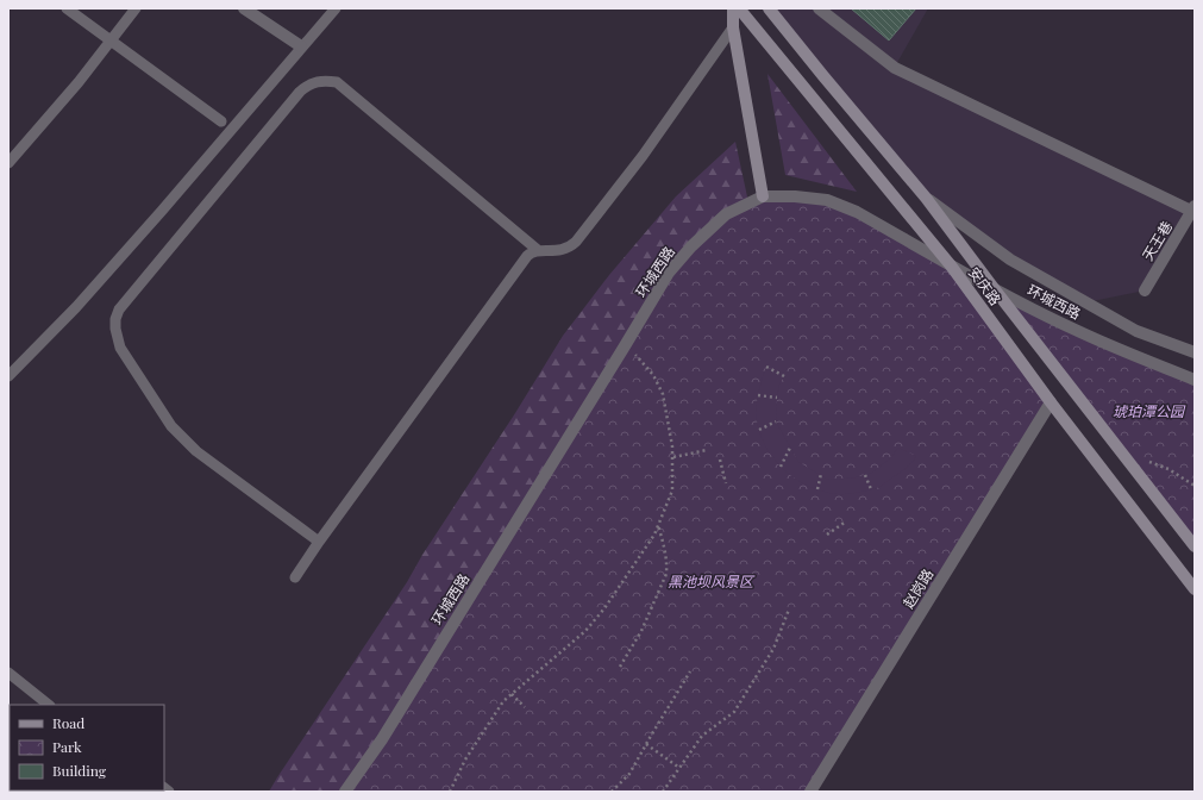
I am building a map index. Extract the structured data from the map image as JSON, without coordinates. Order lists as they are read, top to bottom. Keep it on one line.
{"streets":{"main road":["安庆路"],"street":["天王巷","环城西路","赵岗路"]},"crossings":[["环城西路","安庆路"],["安庆路","赵岗路"]],"parks":["琥珀潭公园","黑池坝风景区"],"legend":["Road","Park","Building"]}
